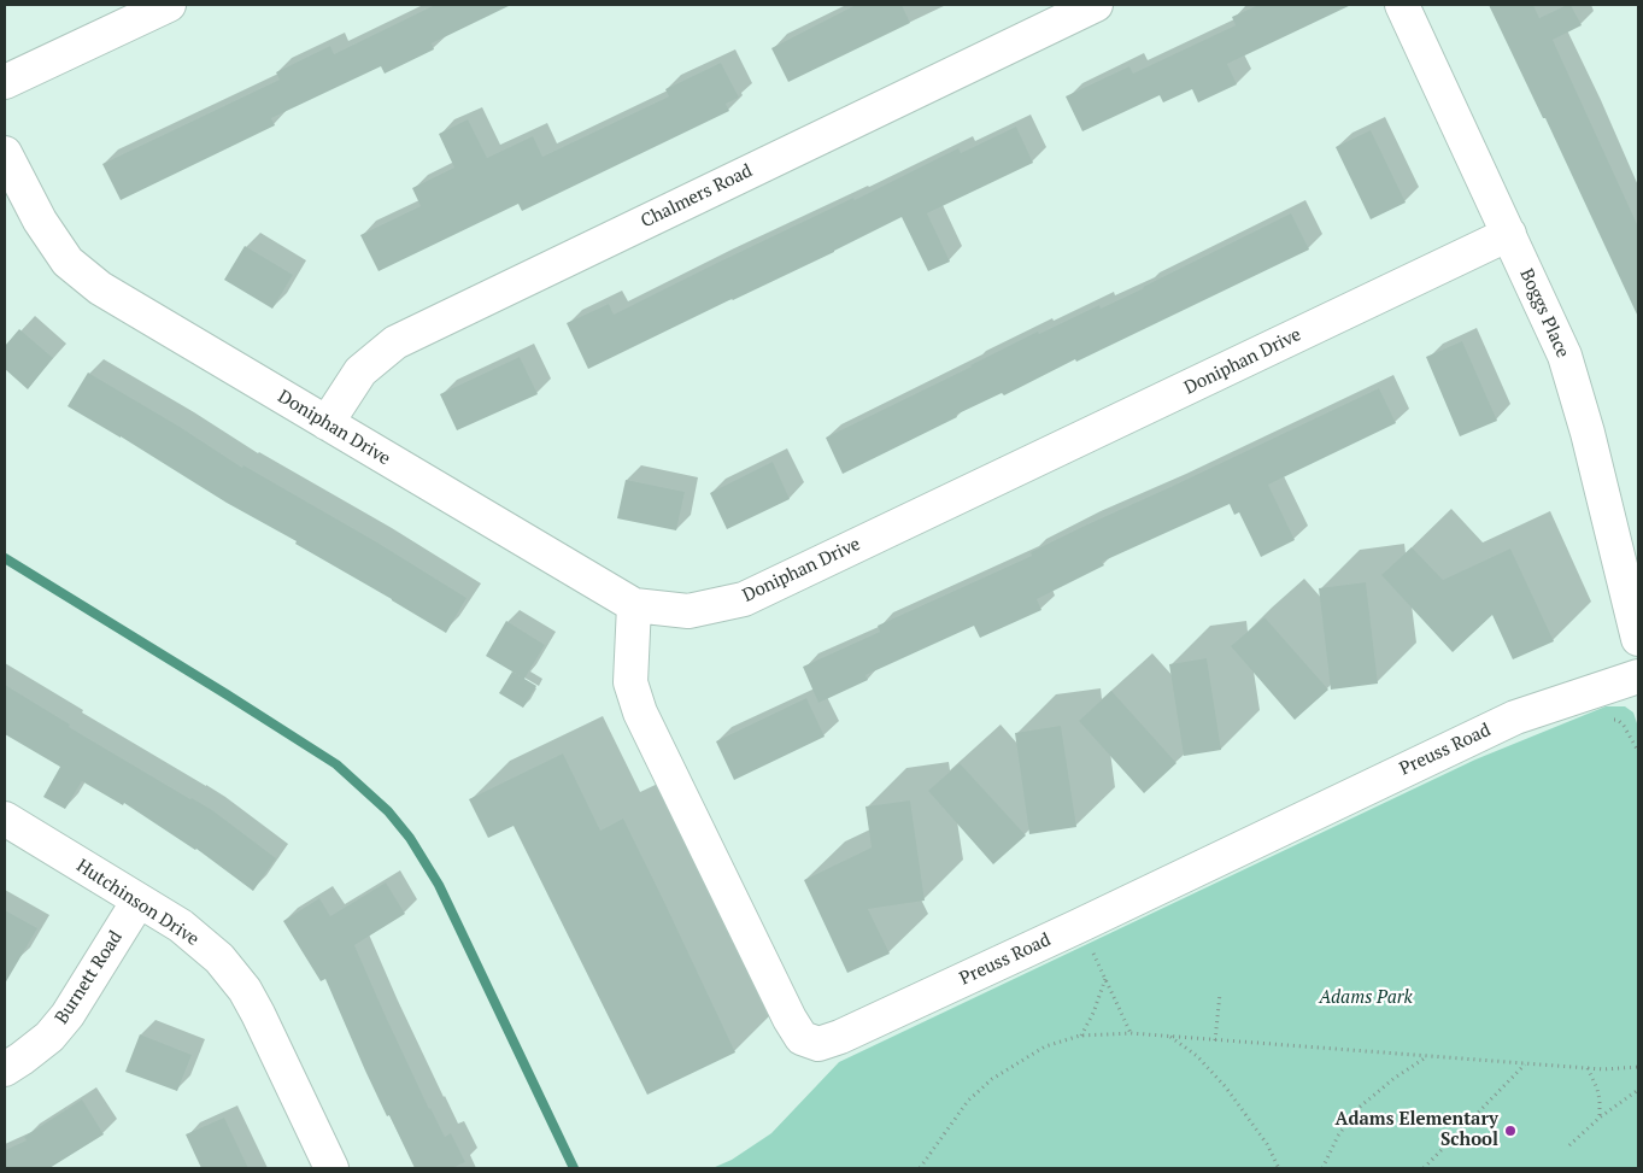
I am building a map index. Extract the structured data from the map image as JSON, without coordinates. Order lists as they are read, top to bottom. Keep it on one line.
{"streets":{"street":["Chalmers Road","Boggs Place","Doniphan Drive","Preuss Road","Hutchinson Drive","Burnett Road"]},"crossings":[["Chalmers Road","Doniphan Drive"],["Boggs Place","Doniphan Drive"],["Doniphan Drive","Preuss Road"],["Hutchinson Drive","Burnett Road"]],"parks":["Adams Park"],"places":["Adams Elementary School"]}
